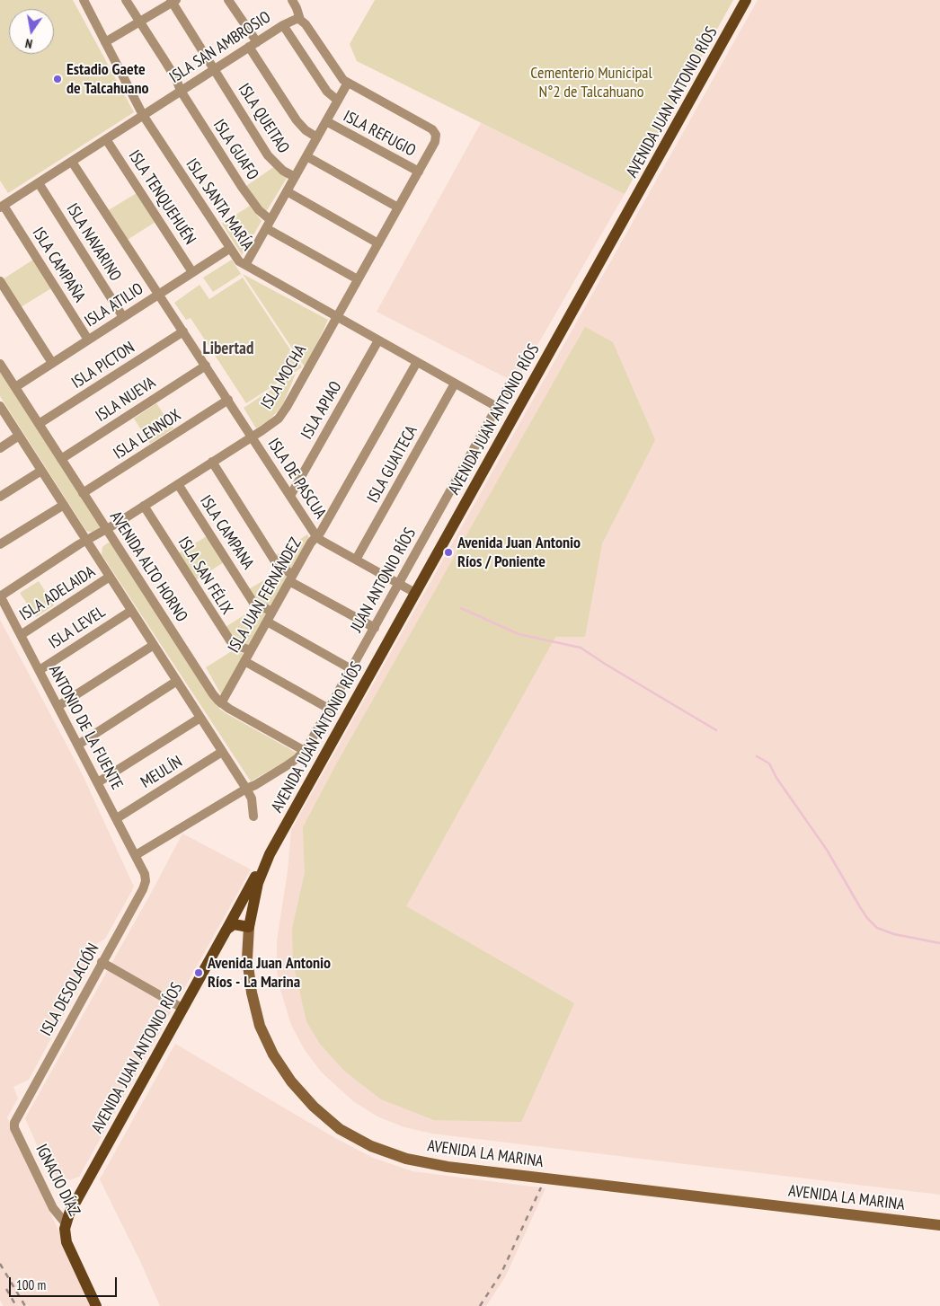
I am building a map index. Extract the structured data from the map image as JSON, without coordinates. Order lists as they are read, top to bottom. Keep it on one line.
{"streets":{"main road":["AVENIDA JUAN ANTONIO RÍOS","AVENIDA LA MARINA","IGNACIO DÍAZ"],"street":["ISLA SAN AMBROSIO","ISLA QUEITAO","ISLA REFUGIO","ISLA GUAFO","ISLA TENQUEHUÉN","ISLA SANTA MARÍA","ISLA NAVARINO","ISLA CAMPAÑA","ISLA ATILIO","ISLA PICTON","ISLA MOCHA","ISLA NUEVA","ISLA APIAO","ISLA LENNOX","ISLA GUAITECA","ISLA DE PASCUA","ISLA CAMPANA","AVENIDA ALTO HORNO","ISLA SAN FÉLIX","JUAN ANTONIO RÍOS","ISLA ADELAIDA","ISLA JUAN FERNÁNDEZ","ISLA LEVEL","ANTONIO DE LA FUENTE","MEULÍN","ISLA DESOLACIÓN"]},"crossings":[["ISLA SAN AMBROSIO","ISLA QUEITAO"],["ISLA SAN AMBROSIO","ISLA GUAFO"],["ISLA SAN AMBROSIO","ISLA TENQUEHUÉN"],["ISLA SAN AMBROSIO","ISLA SANTA MARÍA"],["ISLA SAN AMBROSIO","ISLA NAVARINO"],["ISLA SAN AMBROSIO","ISLA CAMPAÑA"],["ISLA SAN AMBROSIO","ISLA DE PASCUA"],["AVENIDA JUAN ANTONIO RÍOS","ISLA DE PASCUA"],["AVENIDA JUAN ANTONIO RÍOS","AVENIDA LA MARINA"],["AVENIDA JUAN ANTONIO RÍOS","IGNACIO DÍAZ"],["ISLA REFUGIO","ISLA MOCHA"],["ISLA GUAFO","ISLA MOCHA"],["ISLA TENQUEHUÉN","ISLA ATILIO"],["ISLA SANTA MARÍA","ISLA ATILIO"],["ISLA SANTA MARÍA","ISLA MOCHA"],["ISLA SANTA MARÍA","ISLA APIAO"],["ISLA SANTA MARÍA","ISLA GUAITECA"],["ISLA SANTA MARÍA","JUAN ANTONIO RÍOS"],["ISLA SANTA MARÍA","ISLA JUAN FERNÁNDEZ"],["ISLA NAVARINO","ISLA ATILIO"],["ISLA CAMPAÑA","ISLA ATILIO"],["ISLA ATILIO","ISLA DE PASCUA"],["ISLA ATILIO","AVENIDA ALTO HORNO"],["ISLA PICTON","ISLA DE PASCUA"],["ISLA PICTON","AVENIDA ALTO HORNO"],["ISLA MOCHA","ISLA DE PASCUA"],["ISLA MOCHA","ISLA CAMPANA"],["ISLA MOCHA","AVENIDA ALTO HORNO"],["ISLA MOCHA","ISLA SAN FÉLIX"],["ISLA MOCHA","ANTONIO DE LA FUENTE"],["ISLA NUEVA","ISLA DE PASCUA"],["ISLA NUEVA","AVENIDA ALTO HORNO"],["ISLA APIAO","ISLA DE PASCUA"],["ISLA LENNOX","ISLA DE PASCUA"],["ISLA LENNOX","AVENIDA ALTO HORNO"],["ISLA GUAITECA","ISLA DE PASCUA"],["ISLA DE PASCUA","JUAN ANTONIO RÍOS"],["ISLA DE PASCUA","ISLA JUAN FERNÁNDEZ"],["ISLA CAMPANA","ISLA JUAN FERNÁNDEZ"],["AVENIDA ALTO HORNO","JUAN ANTONIO RÍOS"],["AVENIDA ALTO HORNO","ISLA JUAN FERNÁNDEZ"],["ISLA SAN FÉLIX","ISLA JUAN FERNÁNDEZ"],["ISLA ADELAIDA","ANTONIO DE LA FUENTE"],["ISLA LEVEL","ANTONIO DE LA FUENTE"],["ANTONIO DE LA FUENTE","MEULÍN"],["ANTONIO DE LA FUENTE","ISLA DESOLACIÓN"],["ISLA DESOLACIÓN","IGNACIO DÍAZ"]],"districts":["Libertad"],"parks":["Cementerio Municipal N°2 de Talcahuano"],"places":["Estadio Gaete de Talcahuano","Avenida Juan Antonio Ríos / Poniente","Avenida Juan Antonio Ríos - La Marina"],"scale_bar":"100 m","north":"bottom"}
